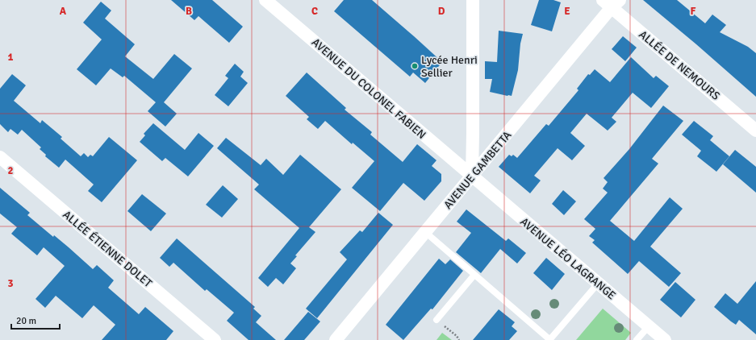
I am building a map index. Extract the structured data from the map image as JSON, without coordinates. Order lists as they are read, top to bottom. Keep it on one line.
{"streets":{"street":["ALLÉE DE NEMOURS","AVENUE DU COLONEL FABIEN","AVENUE GAMBETTA","ALLÉE ÉTIENNE DOLET","AVENUE LÉO LAGRANGE"]},"crossings":[["ALLÉE DE NEMOURS","AVENUE GAMBETTA"],["AVENUE DU COLONEL FABIEN","AVENUE GAMBETTA"],["AVENUE DU COLONEL FABIEN","AVENUE LÉO LAGRANGE"],["AVENUE GAMBETTA","AVENUE LÉO LAGRANGE"]],"places":["Lycée Henri Sellier"],"scale_bar":"20 m","grid":{"columns":["A","B","C","D","E","F"],"rows":["1","2","3"]}}
